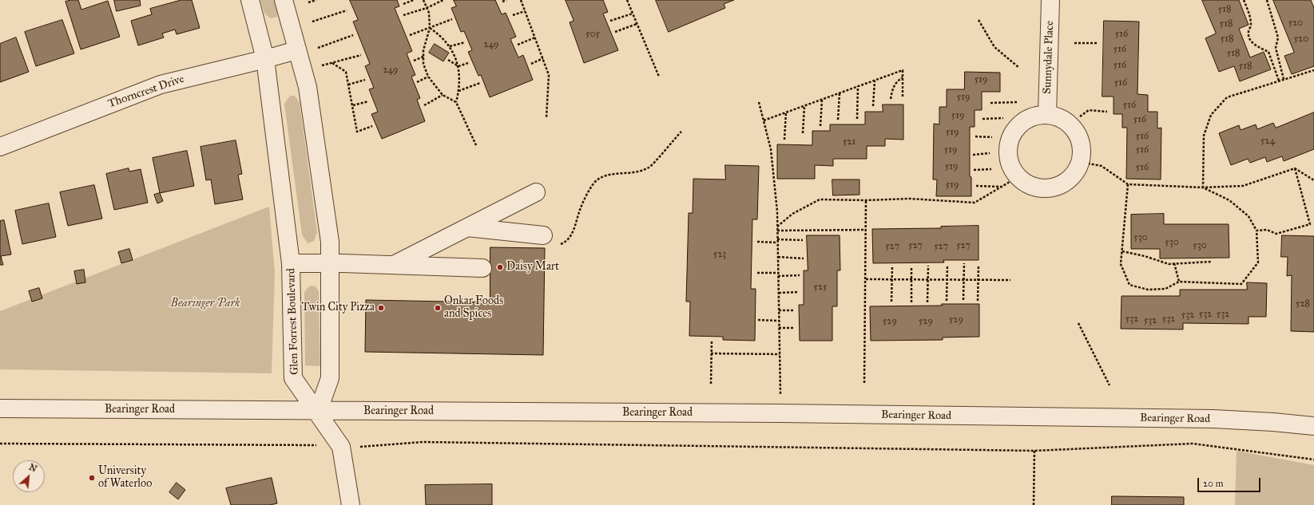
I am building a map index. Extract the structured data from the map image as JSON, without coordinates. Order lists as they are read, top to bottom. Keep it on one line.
{"streets":{"street":["Sunnydale Place","Thorncrest Drive","Glen Forrest Boulevard","Bearinger Road"]},"crossings":[["Thorncrest Drive","Glen Forrest Boulevard"],["Glen Forrest Boulevard","Bearinger Road"]],"parks":["Bearinger Park"],"places":["Daisy Mart","Twin City Pizza","Onkar Foods and Spices","University of Waterloo"],"house_numbers":["518","520","518","505","516","518","520","249","516","518","516","518","249","519","516","519","516","519","516","519","516","524","521","519","516","519","516","519","530","530","527","527","530","527","527","523","525","528","532","532","532","532","532","529","532","529","529"],"scale_bar":"20 m","north":"top right"}
